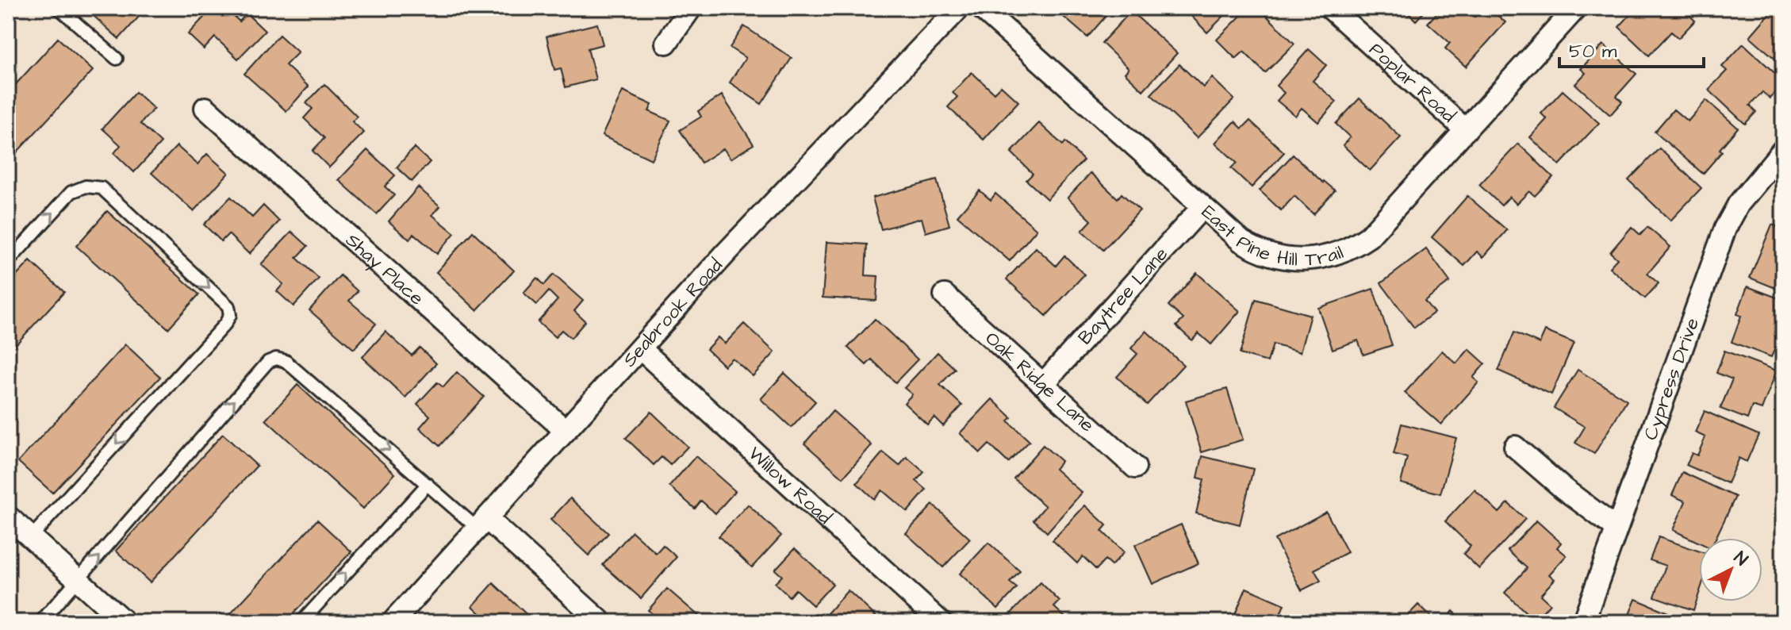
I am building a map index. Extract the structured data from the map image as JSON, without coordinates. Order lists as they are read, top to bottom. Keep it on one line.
{"streets":{"street":["Poplar Road","East Pine Hill Trail","Shay Place","Baytree Lane","Seabrook Road","Cypress Drive","Oak Ridge Lane","Willow Road"]},"crossings":[["Poplar Road","East Pine Hill Trail"],["East Pine Hill Trail","Baytree Lane"],["Shay Place","Seabrook Road"],["Baytree Lane","Oak Ridge Lane"],["Seabrook Road","Willow Road"]],"scale_bar":"50 m","north":"top right"}
